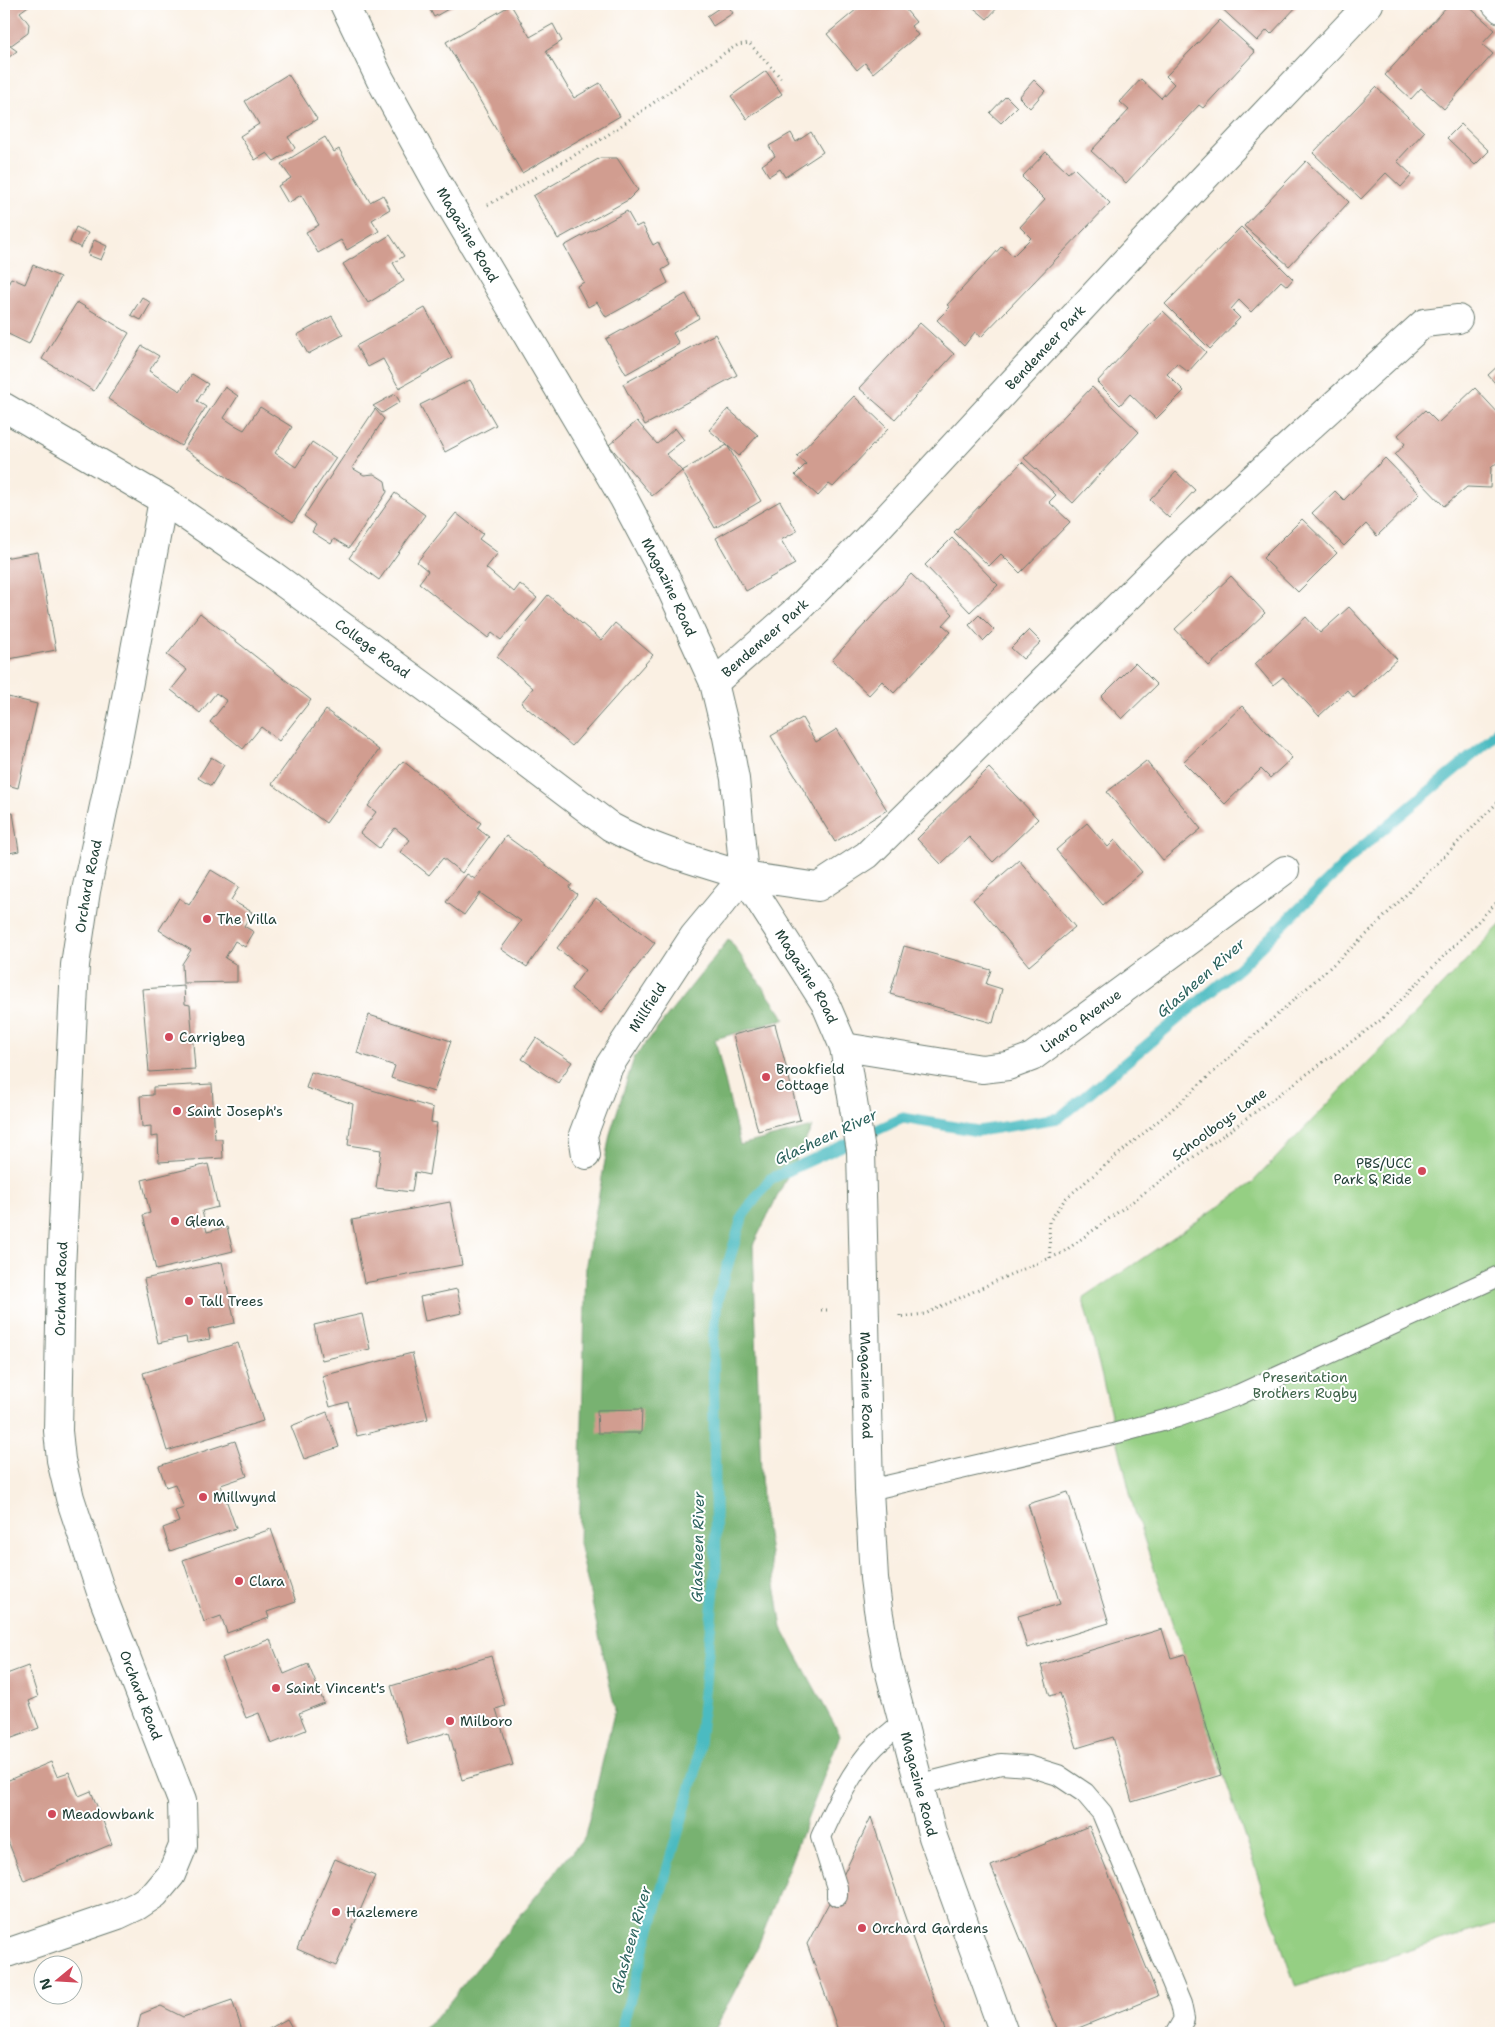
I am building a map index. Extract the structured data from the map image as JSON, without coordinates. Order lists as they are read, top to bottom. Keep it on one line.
{"streets":{"street":["Magazine Road","Bendemeer Park","College Road","Orchard Road","Millfield","Linaro Avenue"],"path":["Schoolboys Lane"]},"crossings":[["Magazine Road","Bendemeer Park"],["Magazine Road","College Road"],["Magazine Road","Millfield"],["Magazine Road","Linaro Avenue"],["College Road","Orchard Road"],["College Road","Millfield"]],"water":["Glasheen River"],"parks":["Presentation Brothers Rugby"],"places":["The Villa","Carrigbeg","Brookfield Cottage","Saint Joseph's","PBS/UCC Park & Ride","Glena","Tall Trees","Millwynd","Clara","Saint Vincent's","Milboro","Meadowbank","Hazlemere","Orchard Gardens"],"north":"left"}
